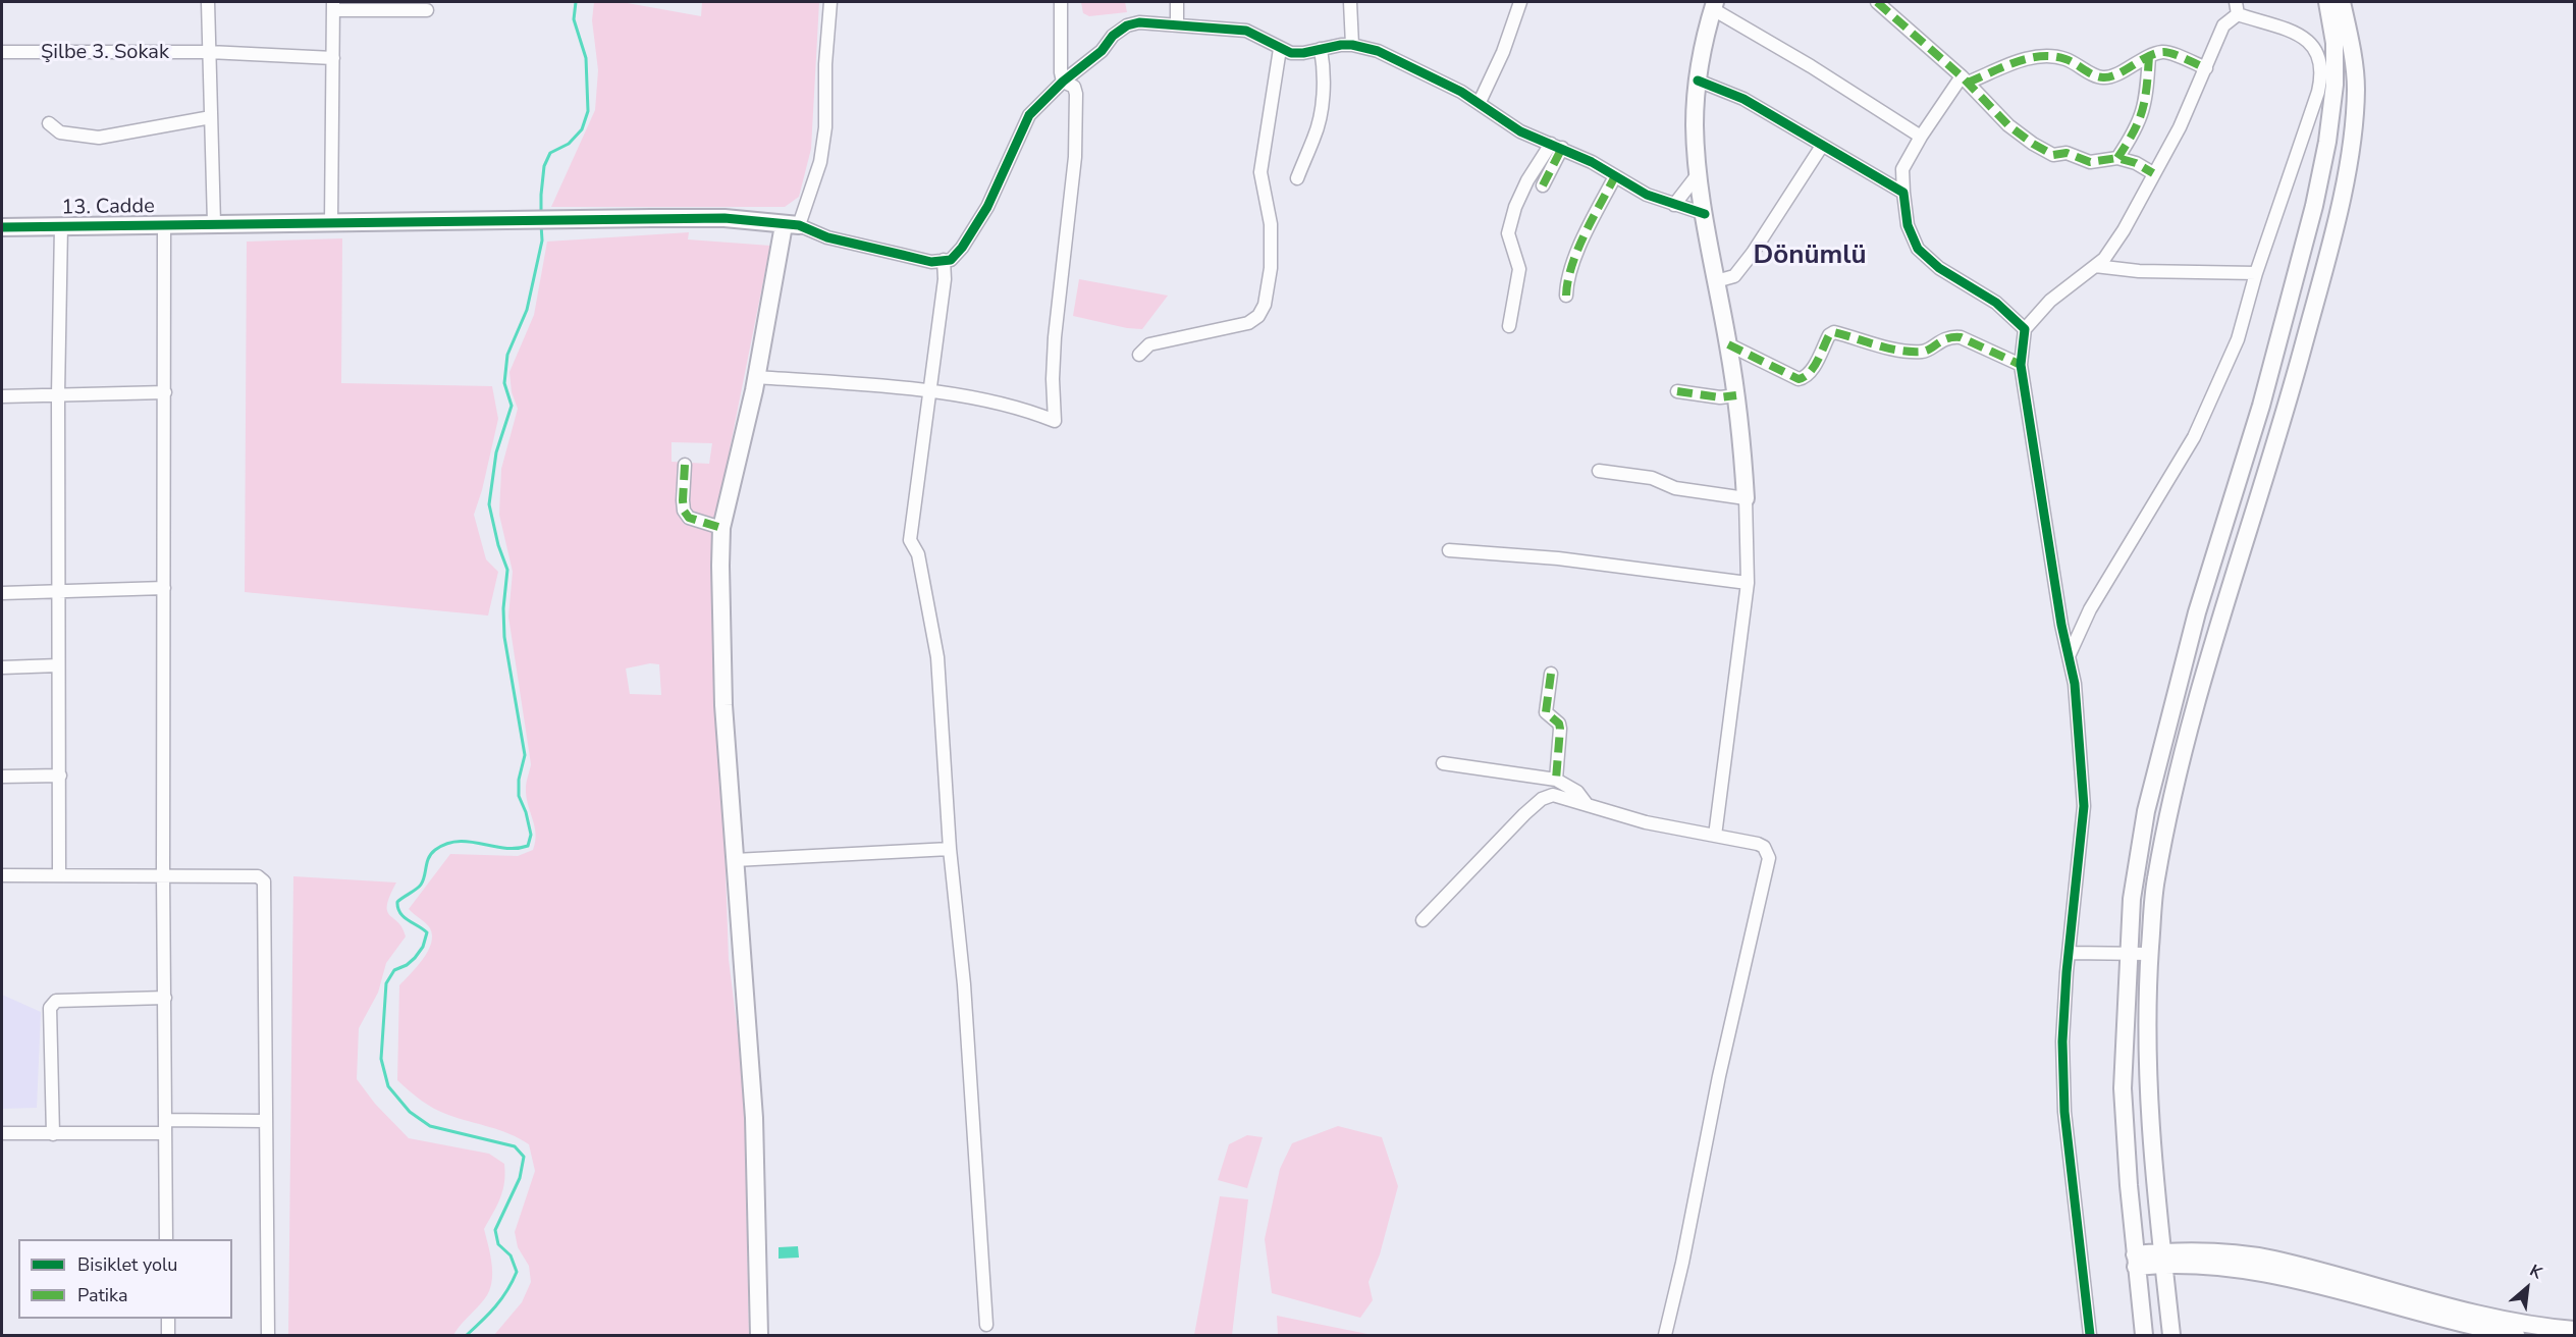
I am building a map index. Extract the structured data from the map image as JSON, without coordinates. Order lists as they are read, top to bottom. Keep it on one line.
{"streets":{"street":["Şilbe 3. Sokak","13. Cadde"]},"districts":["Dönümlü"],"legend":["Bisiklet yolu","Patika"],"north":"top right"}
